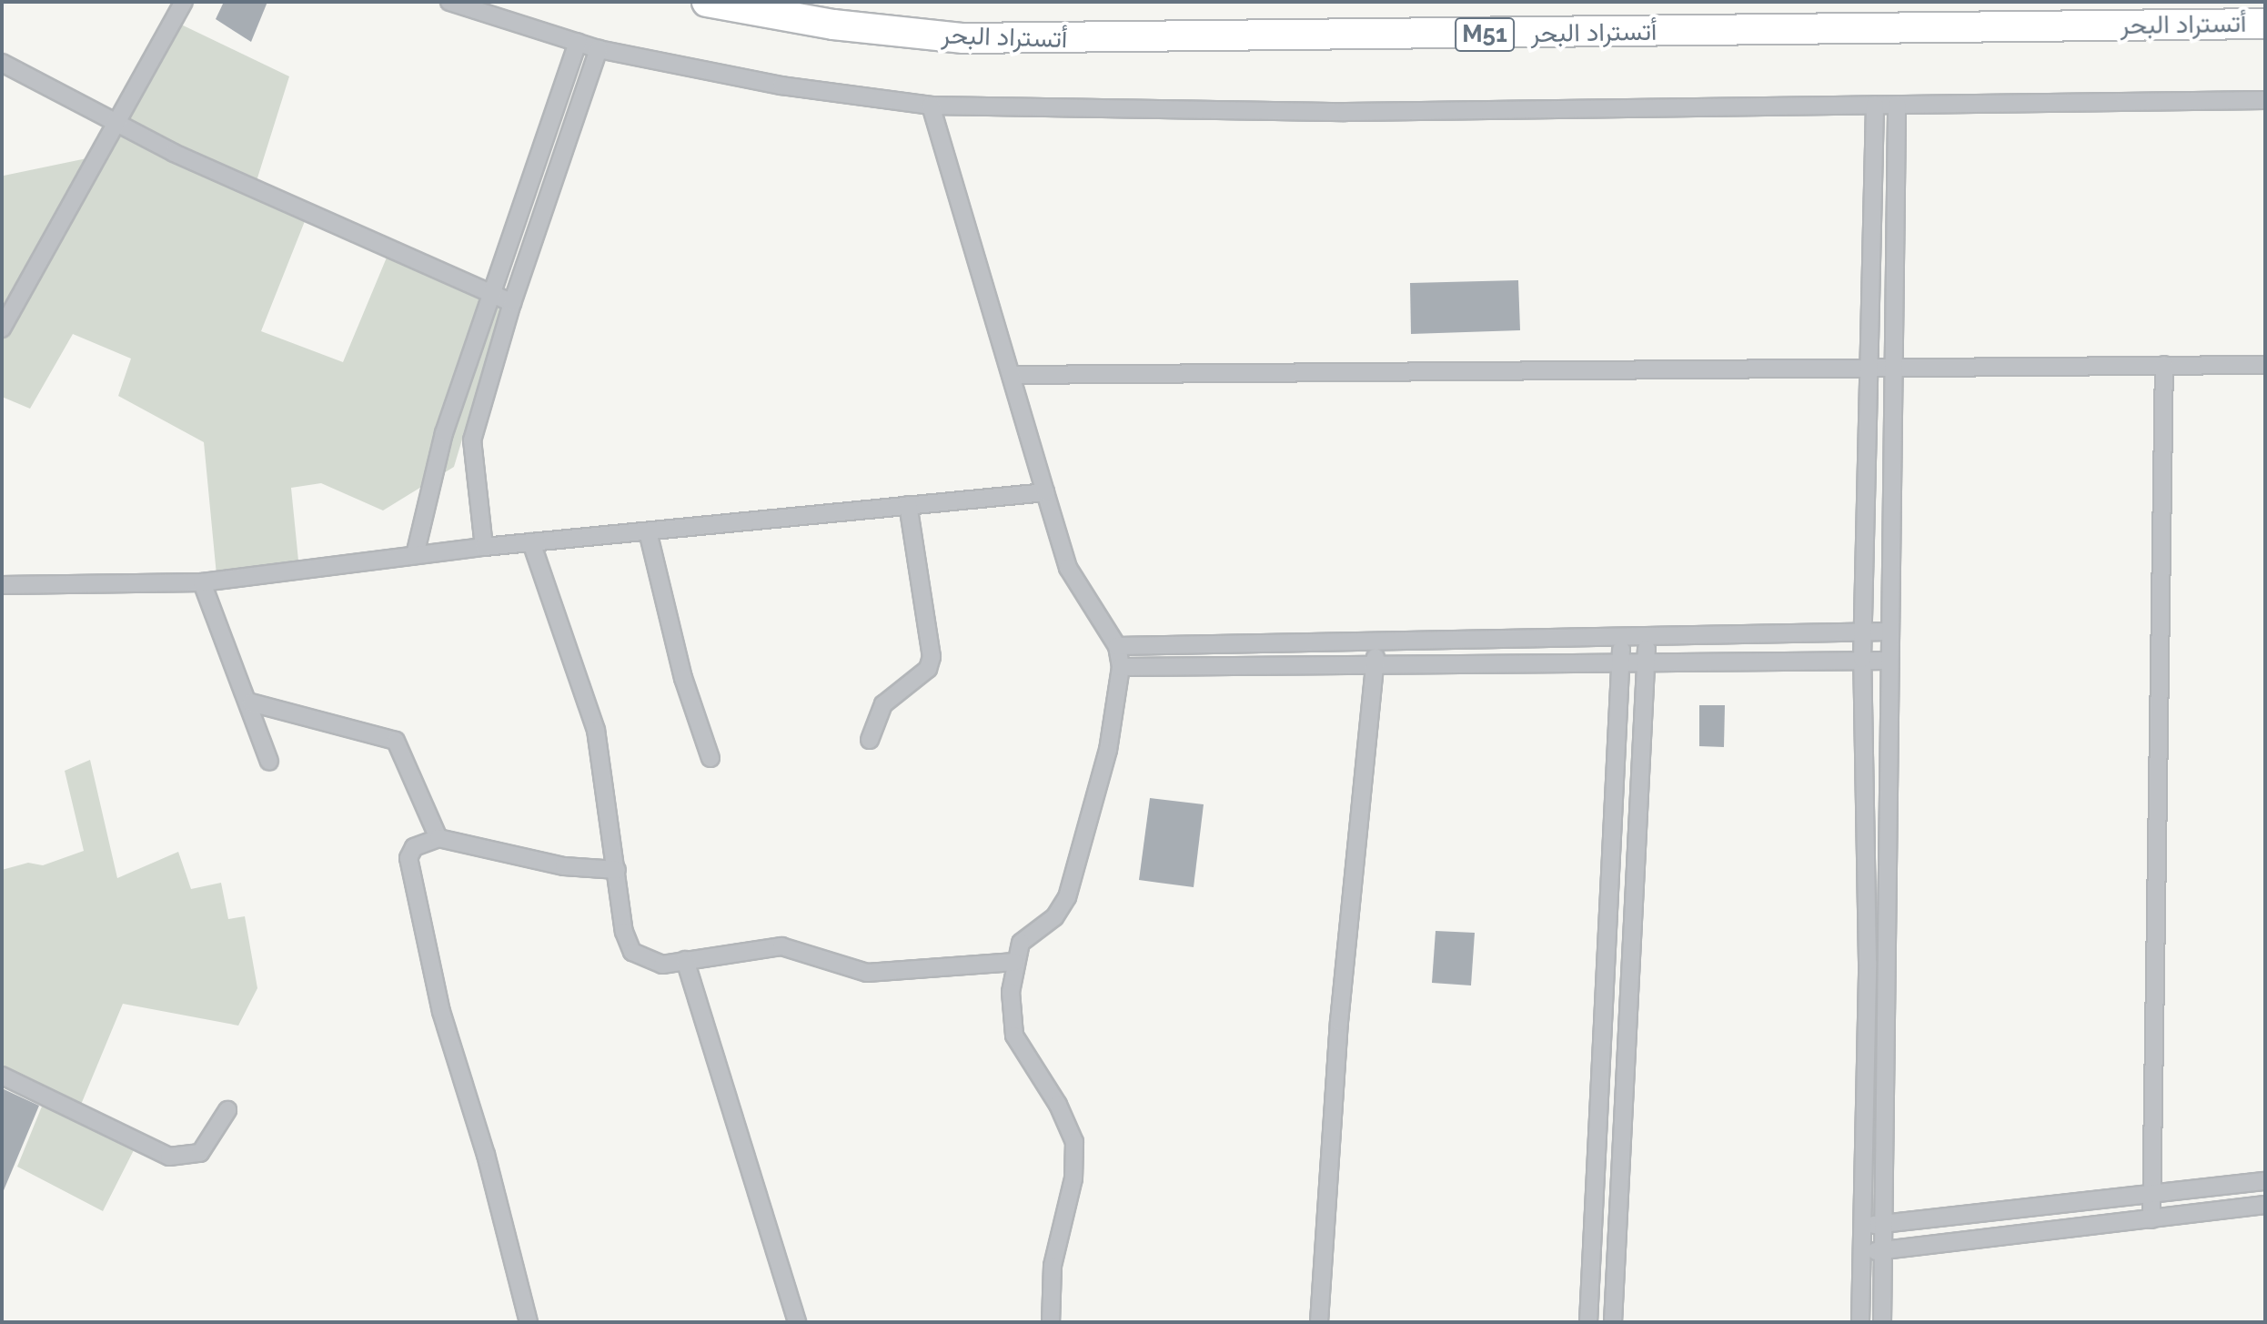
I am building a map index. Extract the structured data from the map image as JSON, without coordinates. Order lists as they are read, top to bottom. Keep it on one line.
{"streets":{"highway":["أتستراد البحر","M51"]}}
